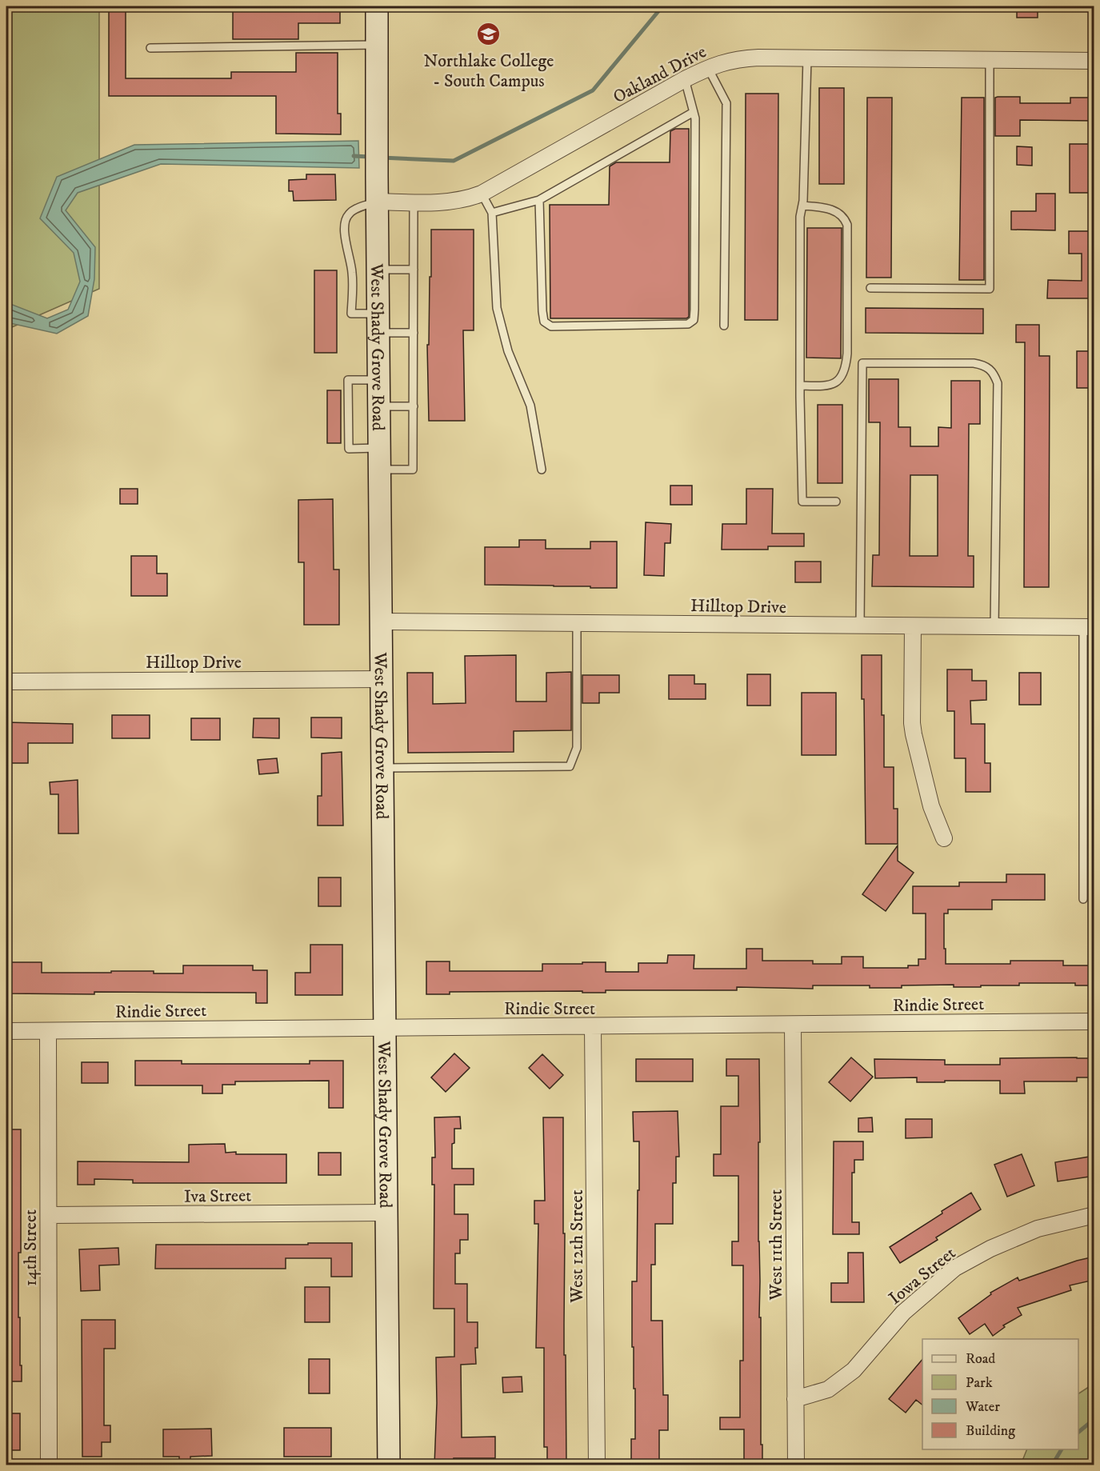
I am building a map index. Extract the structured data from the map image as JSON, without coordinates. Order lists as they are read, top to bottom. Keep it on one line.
{"streets":{"main road":["West Shady Grove Road"],"street":["Oakland Drive","Hilltop Drive","Rindie Street","Iva Street","West 11th Street","West 12th Street","14th Street","Iowa Street"]},"crossings":[["Oakland Drive","West Shady Grove Road"],["West Shady Grove Road","Hilltop Drive"],["West Shady Grove Road","Rindie Street"],["West Shady Grove Road","Iva Street"],["Rindie Street","West 11th Street"],["Rindie Street","West 12th Street"],["Rindie Street","14th Street"],["Iva Street","14th Street"],["West 11th Street","Iowa Street"]],"places":{"school or university":["Northlake College - South Campus"]},"legend":["Road","Park","Water","Building"]}
